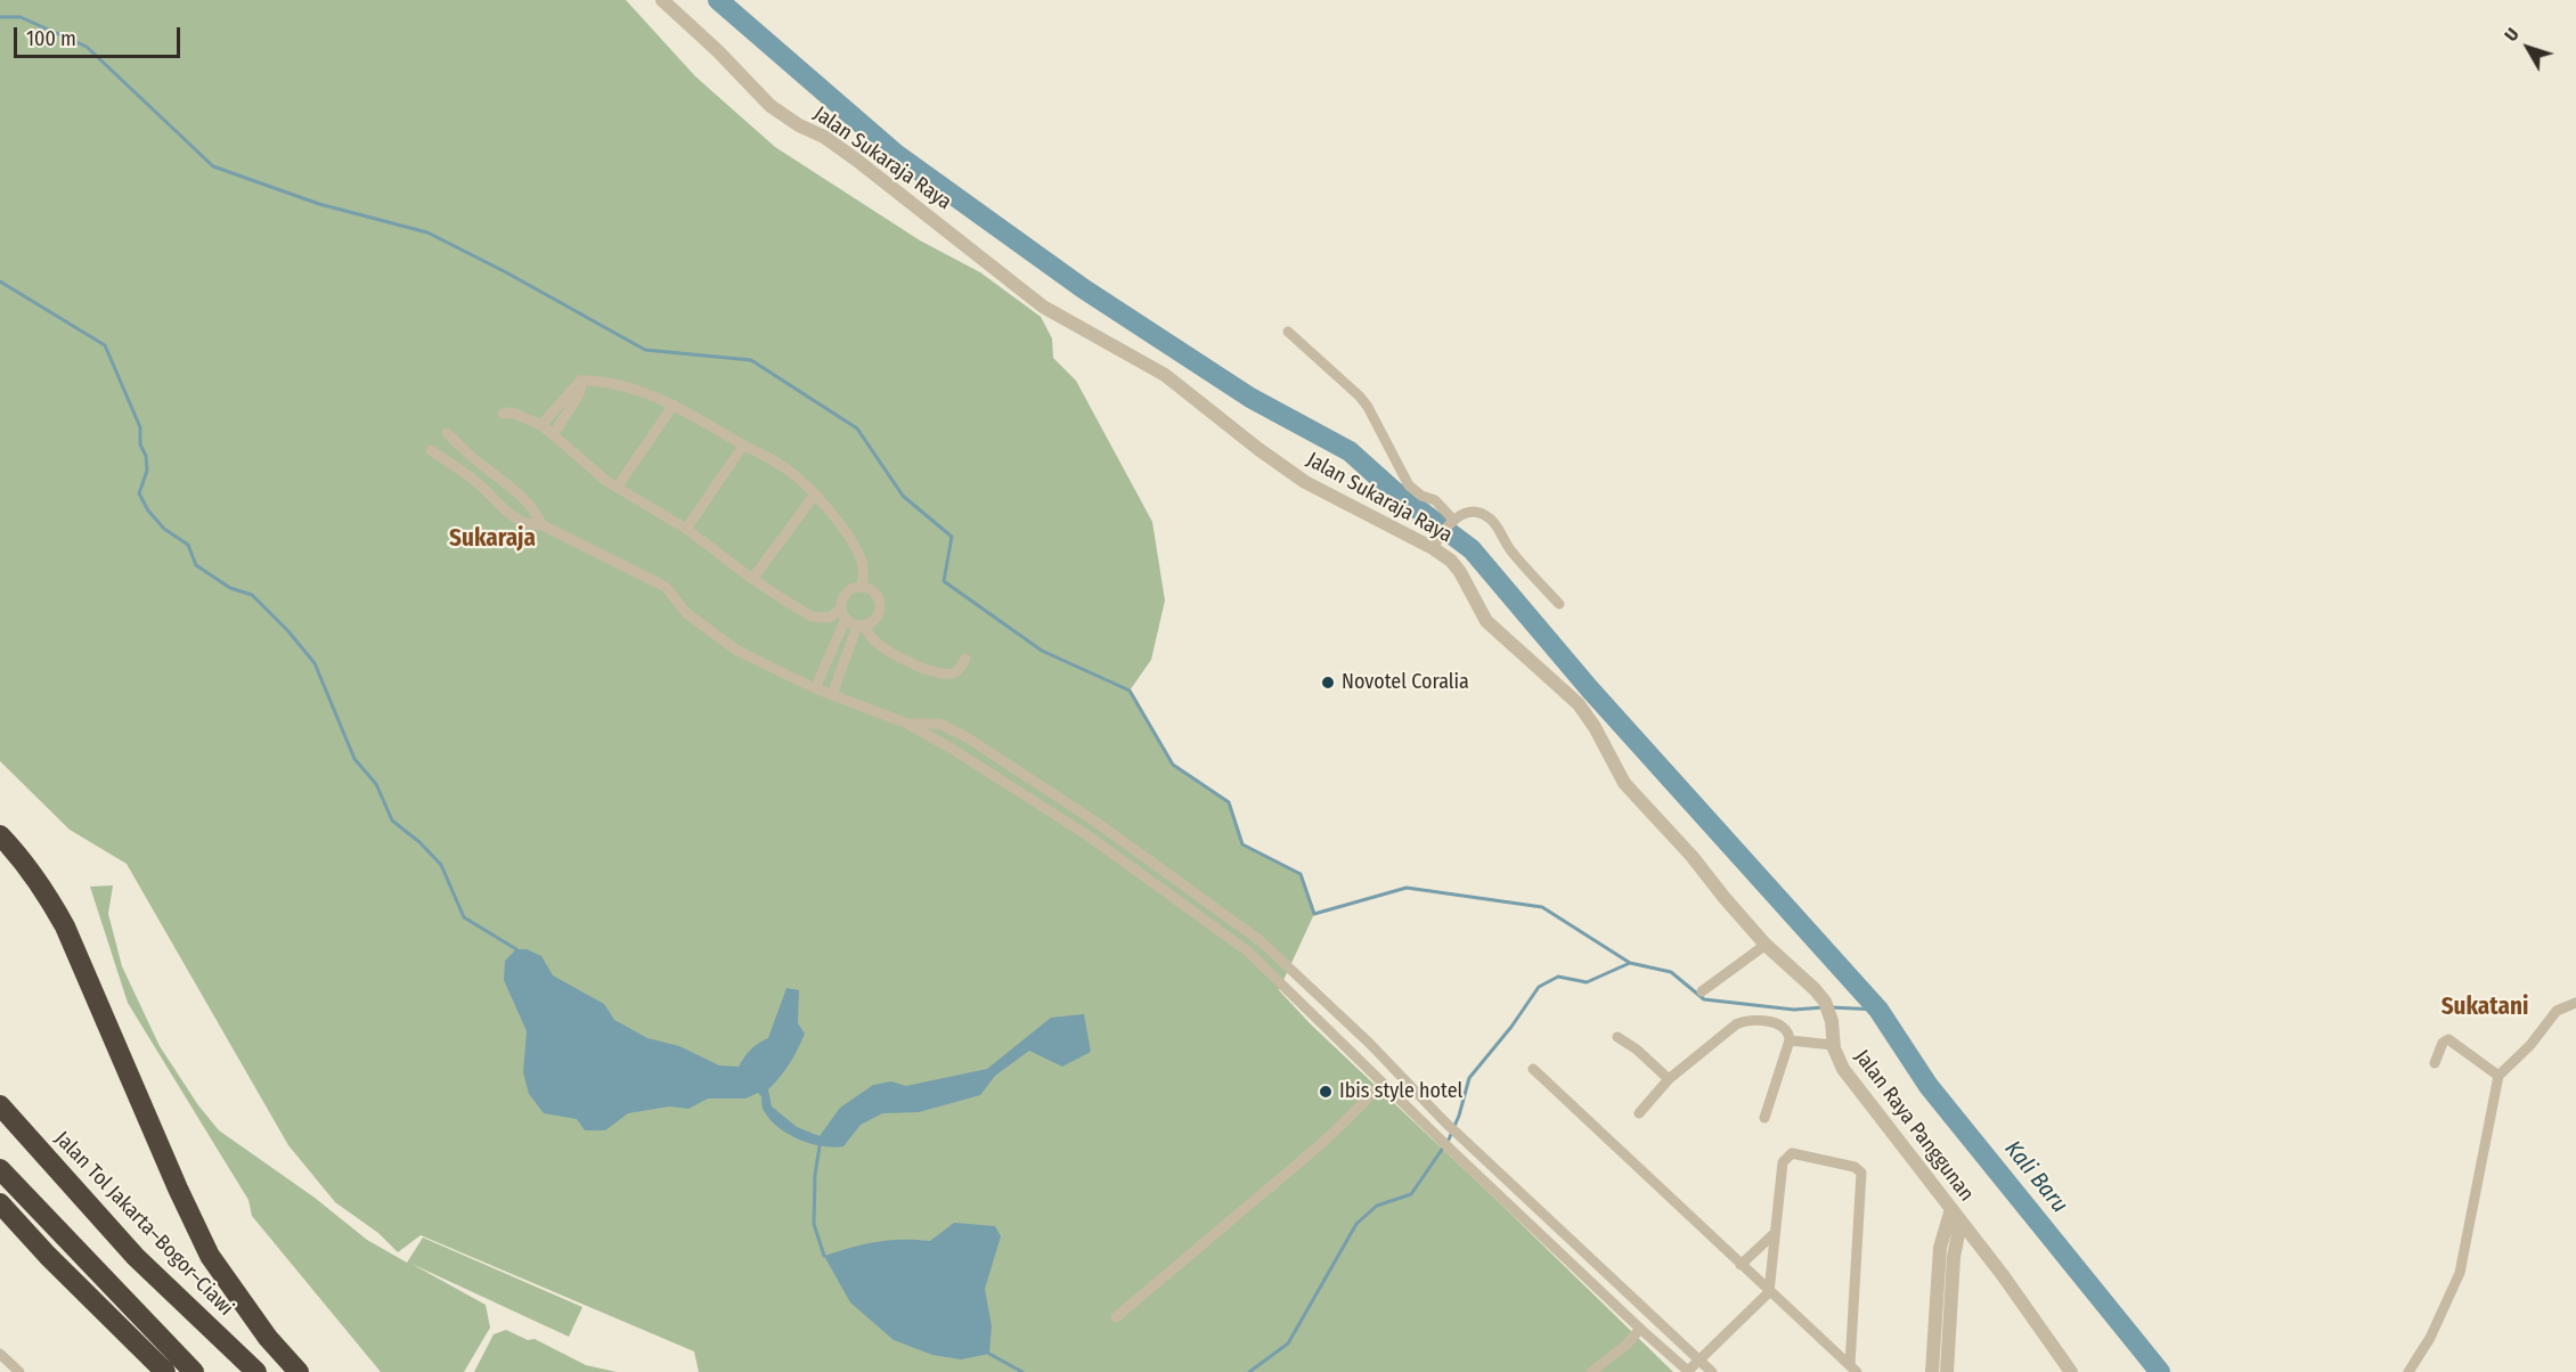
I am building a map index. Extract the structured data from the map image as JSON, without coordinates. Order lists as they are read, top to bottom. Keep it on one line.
{"streets":{"highway":["Jalan Tol Jakarta–Bogor–Ciawi"],"street":["Jalan Sukaraja Raya","Jalan Raya Panggunan"]},"crossings":[["Jalan Sukaraja Raya","Jalan Raya Panggunan"]],"districts":["Sukaraja","Sukatani"],"water":["Kali Baru"],"places":["Novotel Coralia","Ibis style hotel"],"scale_bar":"100 m","north":"top left"}
